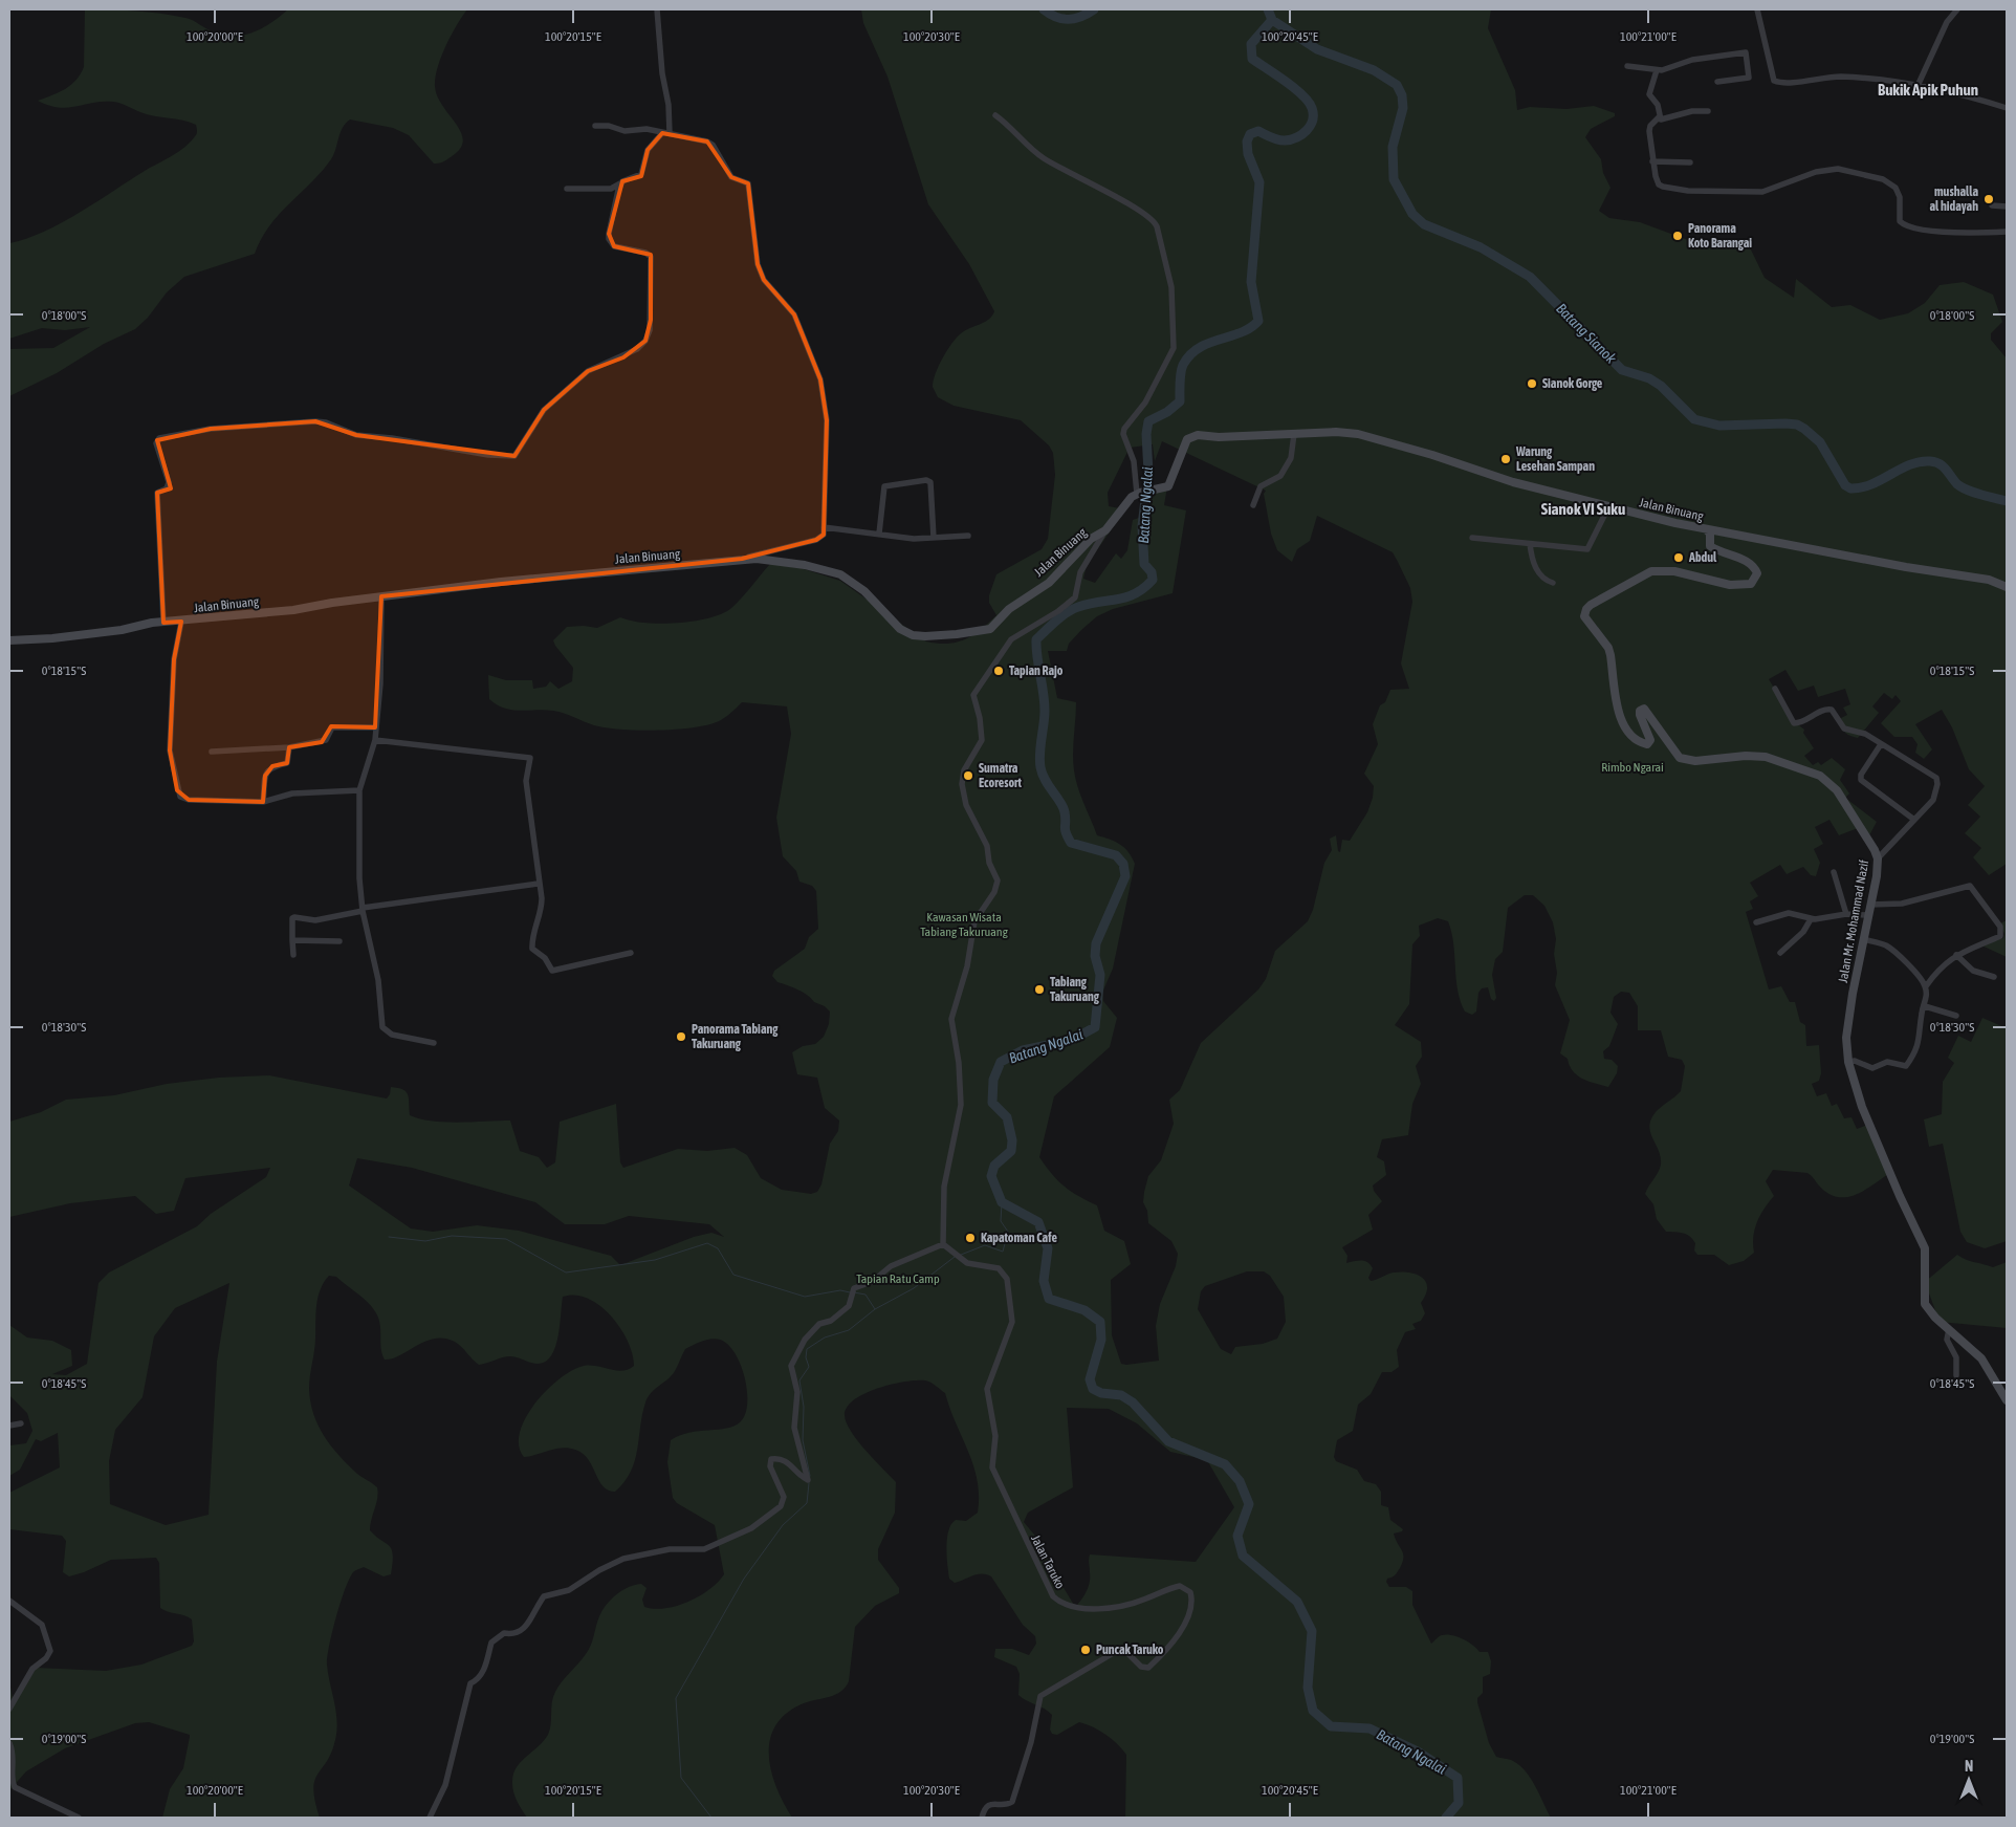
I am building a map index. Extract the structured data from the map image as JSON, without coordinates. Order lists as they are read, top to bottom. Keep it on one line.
{"streets":{"main road":["Jalan Binuang","Jalan Mr. Mohammad Nazif"],"street":["Jalan Taruko"]},"crossings":[["Jalan Binuang","Jalan Mr. Mohammad Nazif"]],"districts":["Bukik Apik Puhun","Sianok VI Suku"],"water":["Batang Sianok","Batang Ngalai"],"parks":["Rimbo Ngarai","Kawasan Wisata Tabiang Takuruang","Tapian Ratu Camp"],"places":["mushalla al hidayah","Panorama Koto Barangai","Sianok Gorge","Warung Lesehan Sampan","Abdul","Tapian Rajo","Sumatra Ecoresort","Tabiang Takuruang","Panorama Tabiang Takuruang","Kapatoman Cafe","Puncak Taruko"],"north":"top","coordinates":["100°20'00\"E","100°20'15\"E","100°20'30\"E","100°20'45\"E","100°21'00\"E","0°18'00\"S","0°18'15\"S","0°18'30\"S","0°18'45\"S","0°19'00\"S"]}
